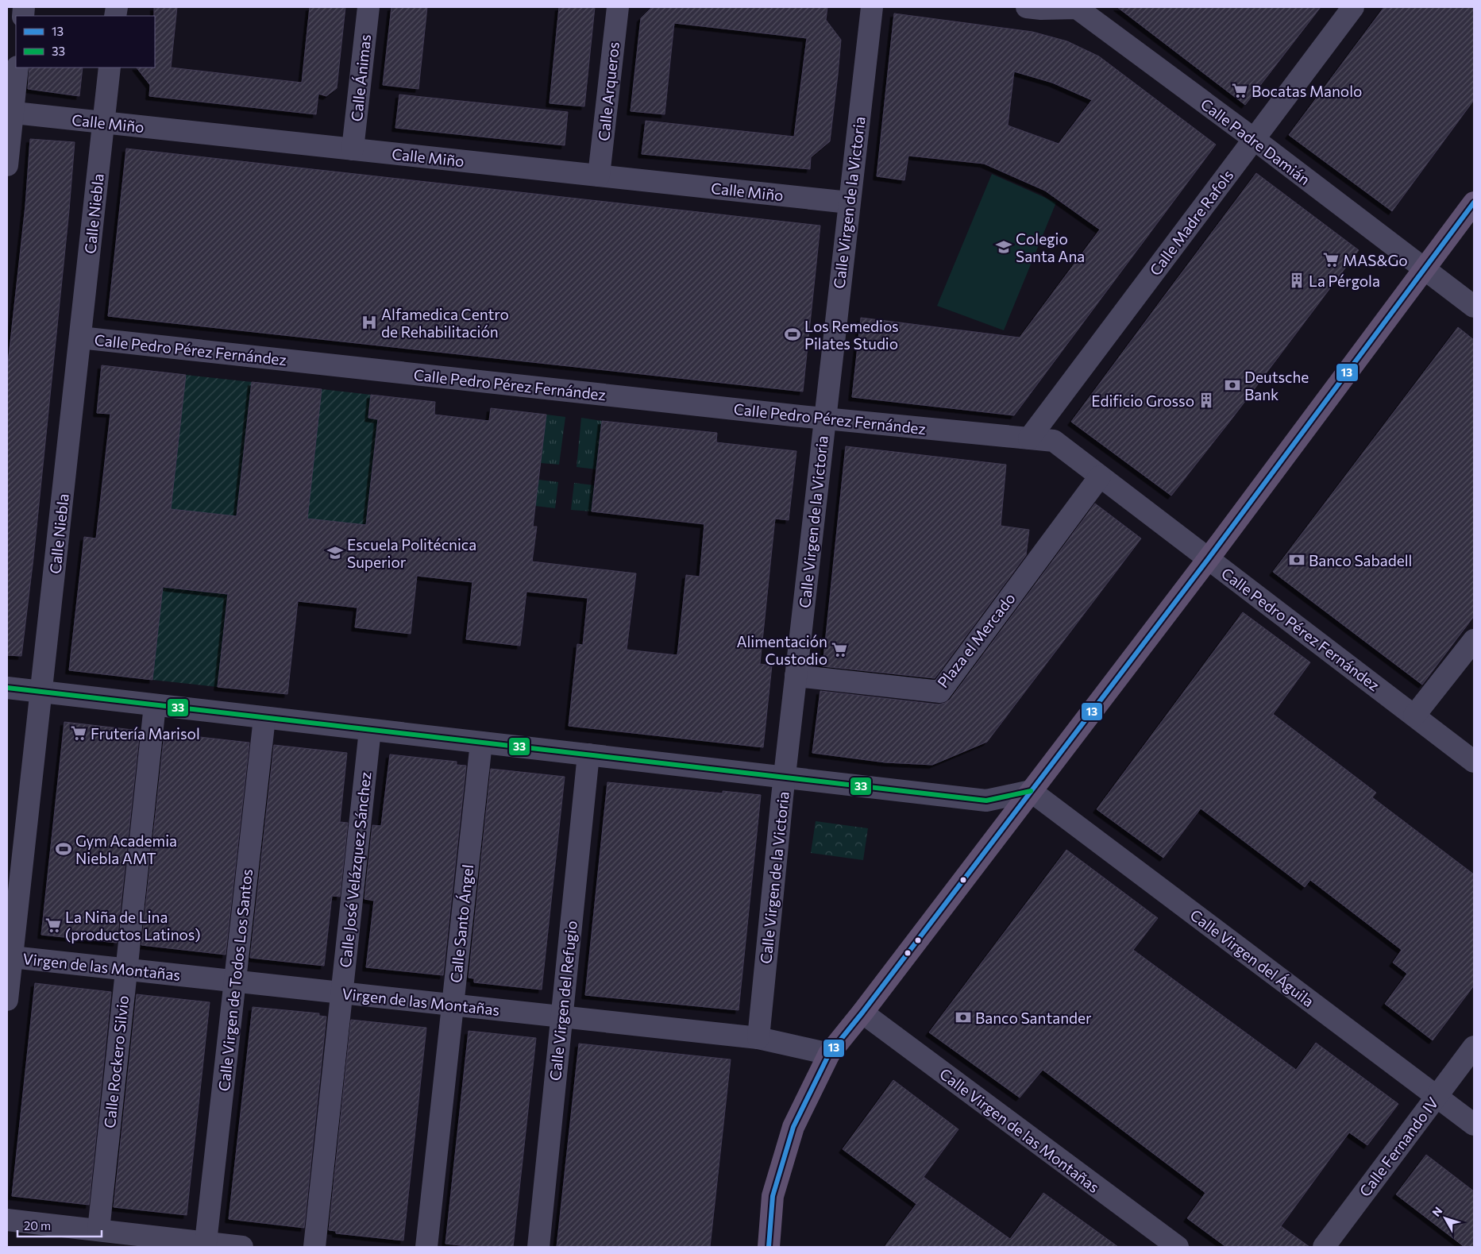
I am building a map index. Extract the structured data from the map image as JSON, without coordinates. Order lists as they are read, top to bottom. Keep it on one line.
{"streets":{"street":["Calle Ánimas","Calle Arqueros","Calle Miño","Calle Padre Damián","Calle Virgen de la Victoria","Calle Niebla","Calle Madre Rafols","Calle Pedro Pérez Fernández","Plaza el Mercado","Calle José Velázquez Sánchez","Calle Santo Ángel","Calle Virgen del Águila","Virgen de las Montañas","Calle Virgen de Todos Los Santos","Calle Virgen del Refugio","Calle Rockero Silvio","Calle Virgen de las Montañas","Calle Fernando IV"]},"crossings":[["Calle Ánimas","Calle Miño"],["Calle Arqueros","Calle Miño"],["Calle Miño","Calle Virgen de la Victoria"],["Calle Miño","Calle Niebla"],["Calle Padre Damián","Calle Madre Rafols"],["Calle Virgen de la Victoria","Calle Pedro Pérez Fernández"],["Calle Virgen de la Victoria","Plaza el Mercado"],["Calle Virgen de la Victoria","Virgen de las Montañas"],["Calle Niebla","Calle Pedro Pérez Fernández"],["Calle Niebla","Virgen de las Montañas"],["Calle Madre Rafols","Calle Pedro Pérez Fernández"],["Calle Pedro Pérez Fernández","Plaza el Mercado"],["Calle José Velázquez Sánchez","Virgen de las Montañas"],["Calle Santo Ángel","Virgen de las Montañas"],["Calle Virgen del Águila","Calle Fernando IV"],["Virgen de las Montañas","Calle Virgen de Todos Los Santos"],["Virgen de las Montañas","Calle Virgen del Refugio"],["Virgen de las Montañas","Calle Rockero Silvio"]],"places":{"supermarket":["Bocatas Manolo","MAS&Go","Alimentación Custodio","Frutería Marisol","La Niña de Lina (productos Latinos)"],"school or university":["Colegio Santa Ana","Escuela Politécnica Superior"],"building":["La Pérgola","Edificio Grosso"],"hospital":["Alfamedica Centro de Rehabilitación"],"sports":["Los Remedios Pilates Studio","Gym Academia Niebla AMT"],"bank":["Deutsche Bank","Banco Sabadell","Banco Santander"]},"lines":["transit line 13","transit line 33"],"legend":["13","33"],"scale_bar":"20 m","north":"top left"}
